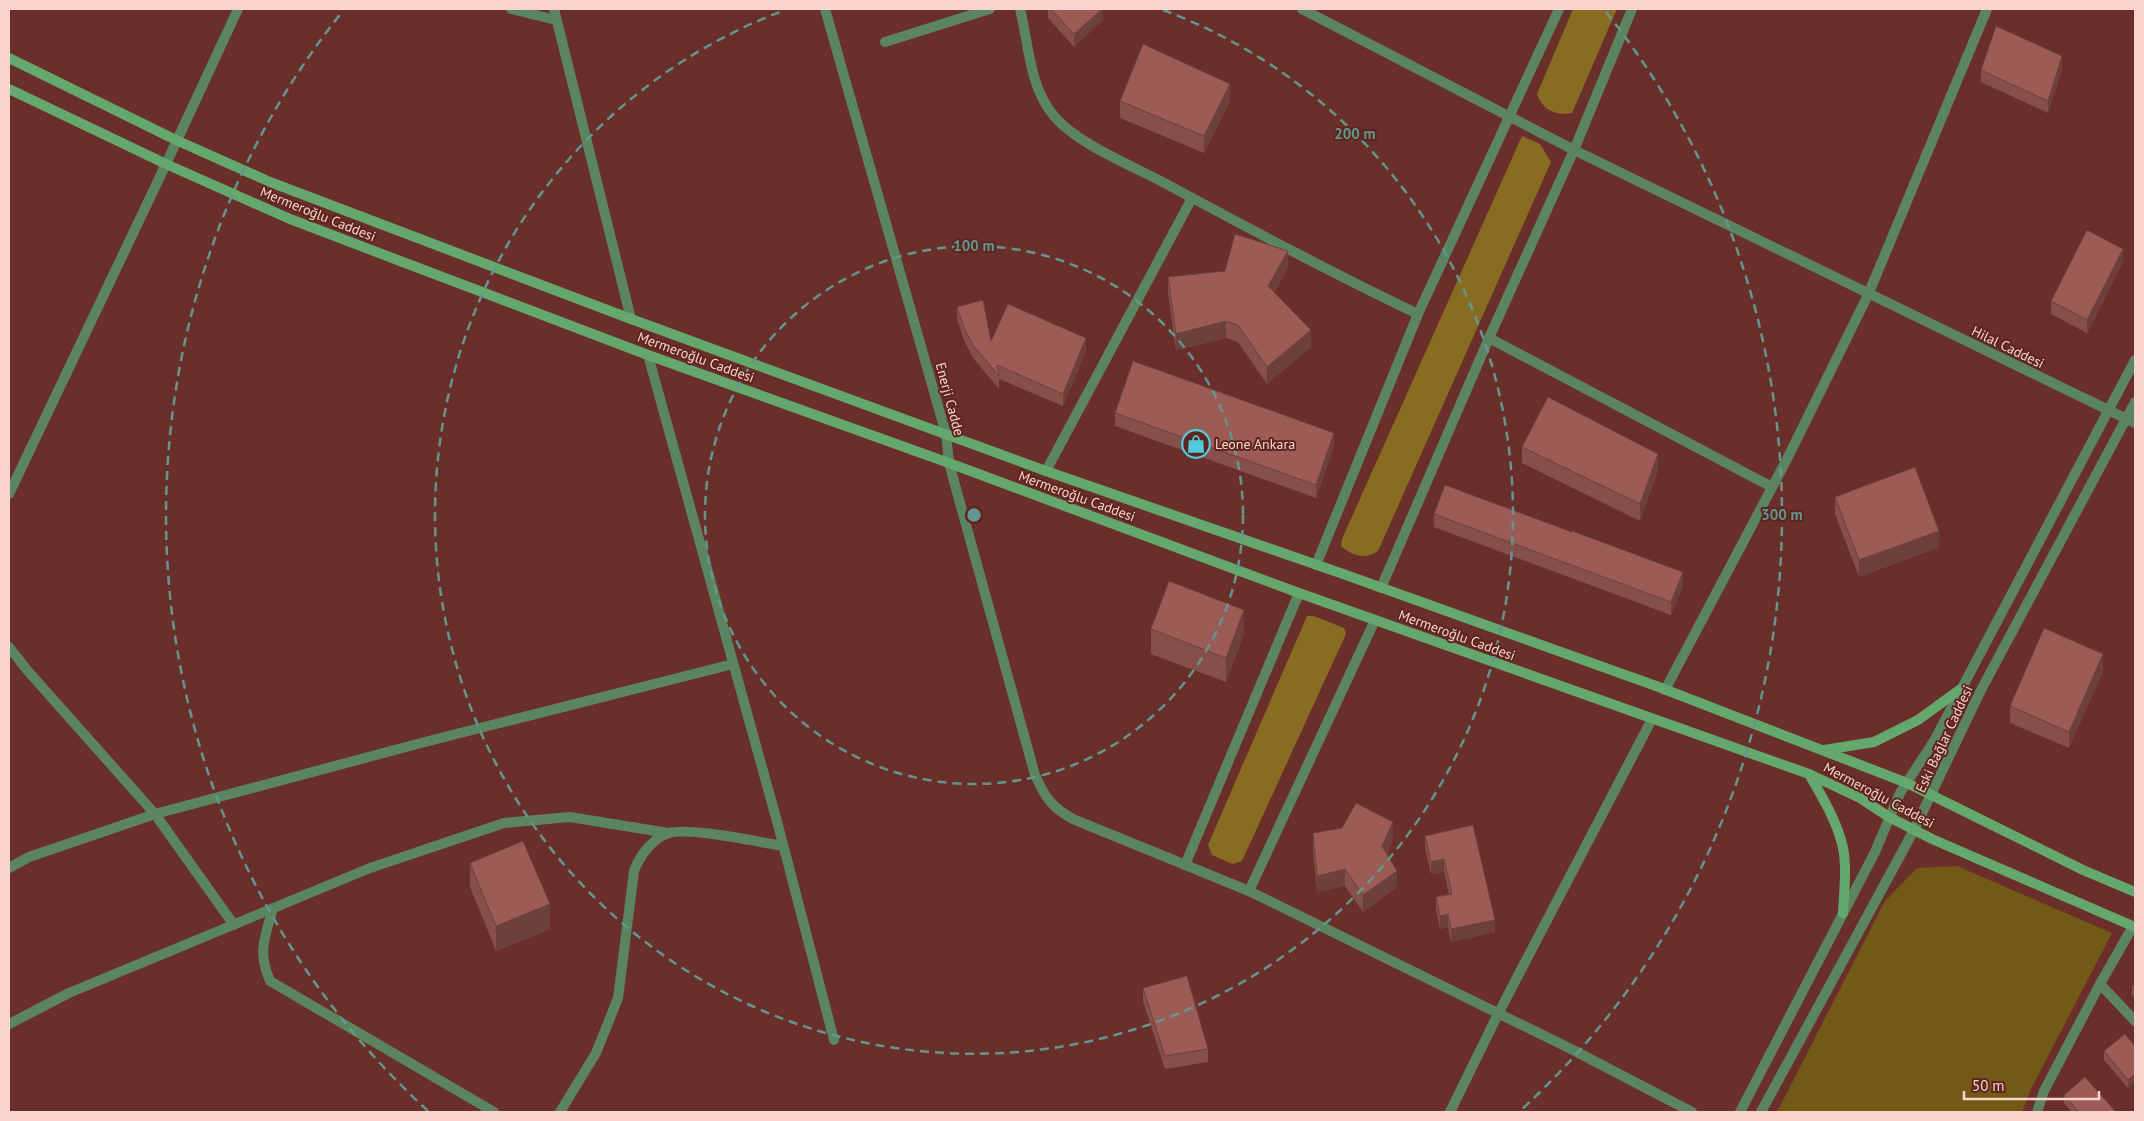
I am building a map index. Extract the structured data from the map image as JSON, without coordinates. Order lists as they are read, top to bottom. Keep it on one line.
{"streets":{"main road":["Mermeroğlu Caddesi"],"street":["Hilal Caddesi","Enerji Cadde","Eski Bağlar Caddesi"]},"crossings":[["Mermeroğlu Caddesi","Enerji Cadde"],["Mermeroğlu Caddesi","Eski Bağlar Caddesi"],["Hilal Caddesi","Eski Bağlar Caddesi"]],"places":{"shop":["Leone Ankara"]},"scale_bar":"50 m","rings":["200 m","100 m","300 m"]}
